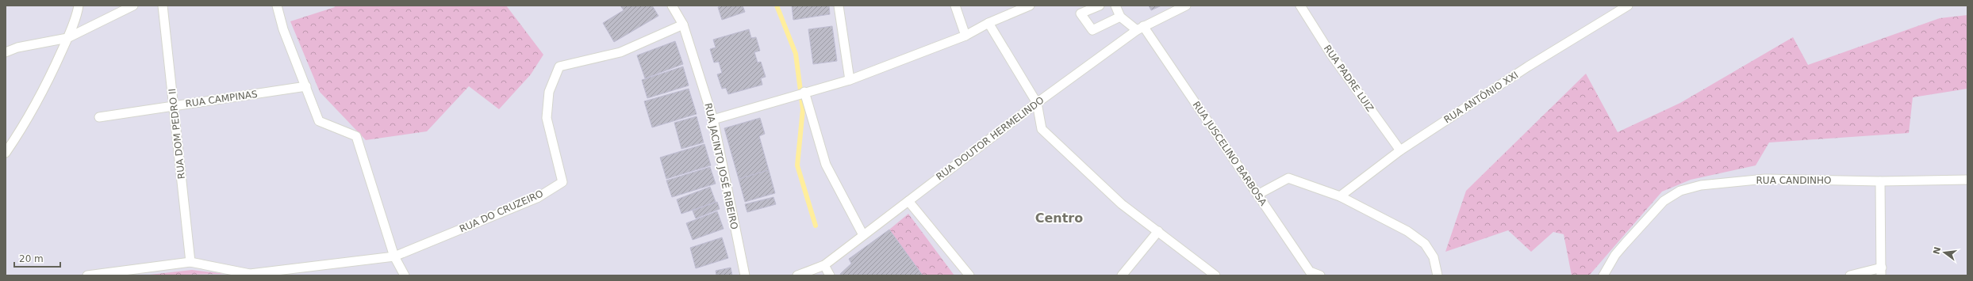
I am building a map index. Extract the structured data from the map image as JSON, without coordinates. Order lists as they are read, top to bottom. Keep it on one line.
{"streets":{"street":["RUA PADRE LUIZ","RUA ANTÔNIO XXI","RUA CAMPINAS","RUA DOM PEDRO II","RUA DOUTOR HERMELINDO","RUA JUSCELINO BARBOSA","RUA JACINTO JOSÉ RIBEIRO","RUA CANDINHO","RUA DO CRUZEIRO"]},"crossings":[["RUA PADRE LUIZ","RUA ANTÔNIO XXI"],["RUA CAMPINAS","RUA DOM PEDRO II"],["RUA DOM PEDRO II","RUA DO CRUZEIRO"],["RUA DOUTOR HERMELINDO","RUA JUSCELINO BARBOSA"],["RUA JACINTO JOSÉ RIBEIRO","RUA DO CRUZEIRO"]],"districts":["Centro"],"scale_bar":"20 m","north":"left"}
